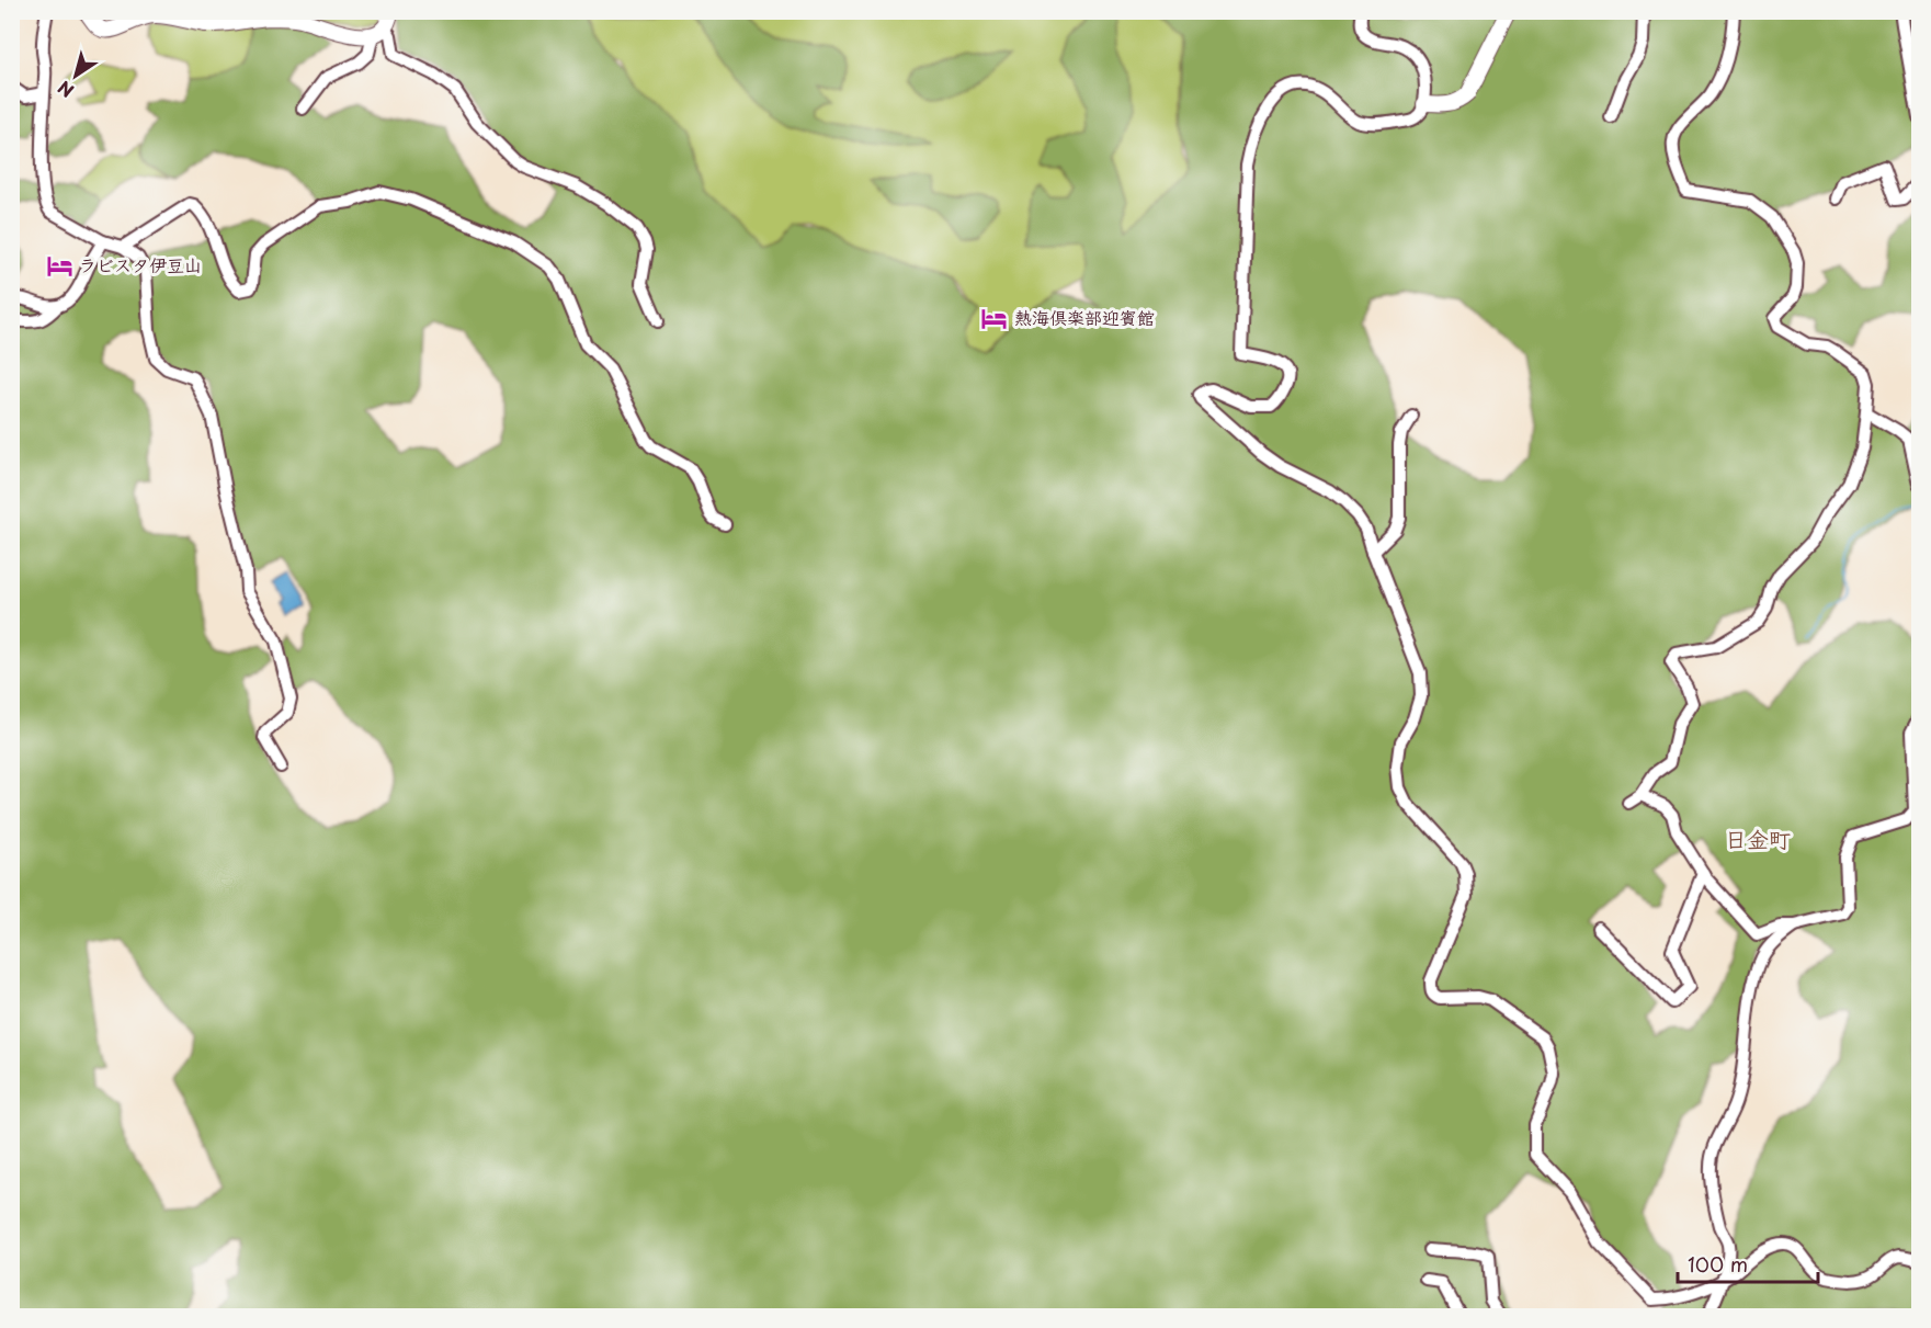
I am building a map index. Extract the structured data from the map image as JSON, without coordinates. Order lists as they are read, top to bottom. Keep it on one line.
{"districts":["日金町"],"places":{"hotel":["ラビスタ伊豆山","熱海倶楽部迎賓館"]},"scale_bar":"100 m","north":"bottom left"}
